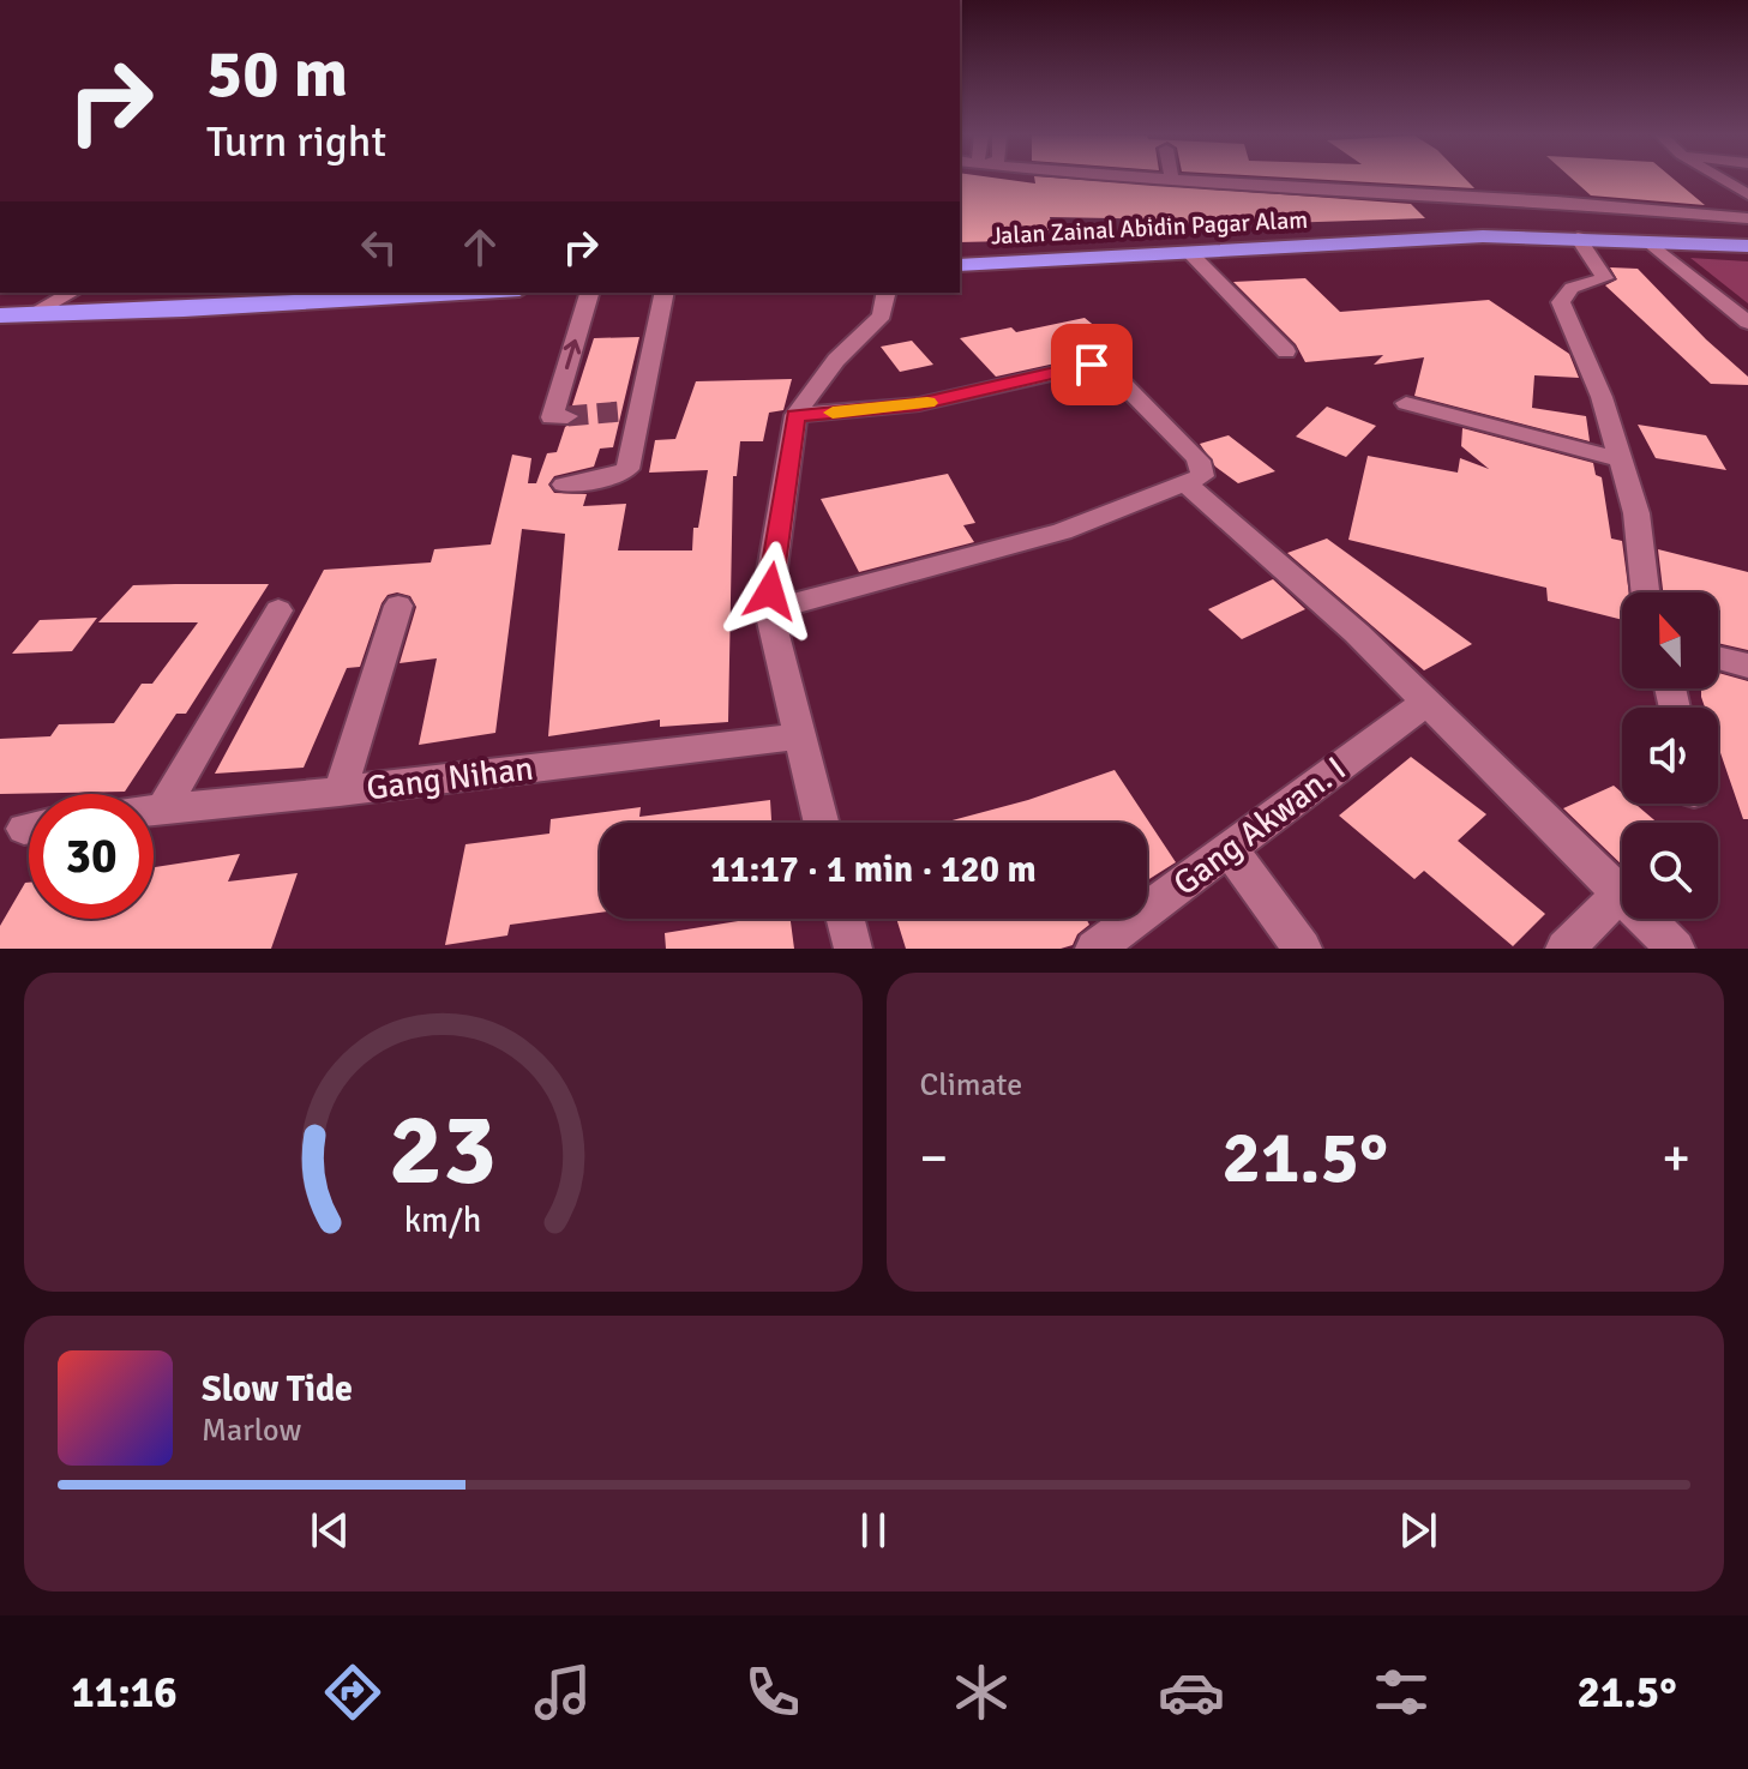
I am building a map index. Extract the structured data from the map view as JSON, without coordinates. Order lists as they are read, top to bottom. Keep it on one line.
{"streets":{"highway":["Jalan Zainal Abidin Pagar Alam"],"street":["Gang Nihan","Gang Akwan. I"]},"north":"top","page":{"turn":["50 m","Turn right"],"limit":"30","trip":"11:17 · 1 min · 120 m","tile":"Climate","heat":["−","21.5°","+"],"song":["Slow Tide","Marlow"],"tabs":["11:16","21.5°"],"gauge":["23","km/h"]}}
